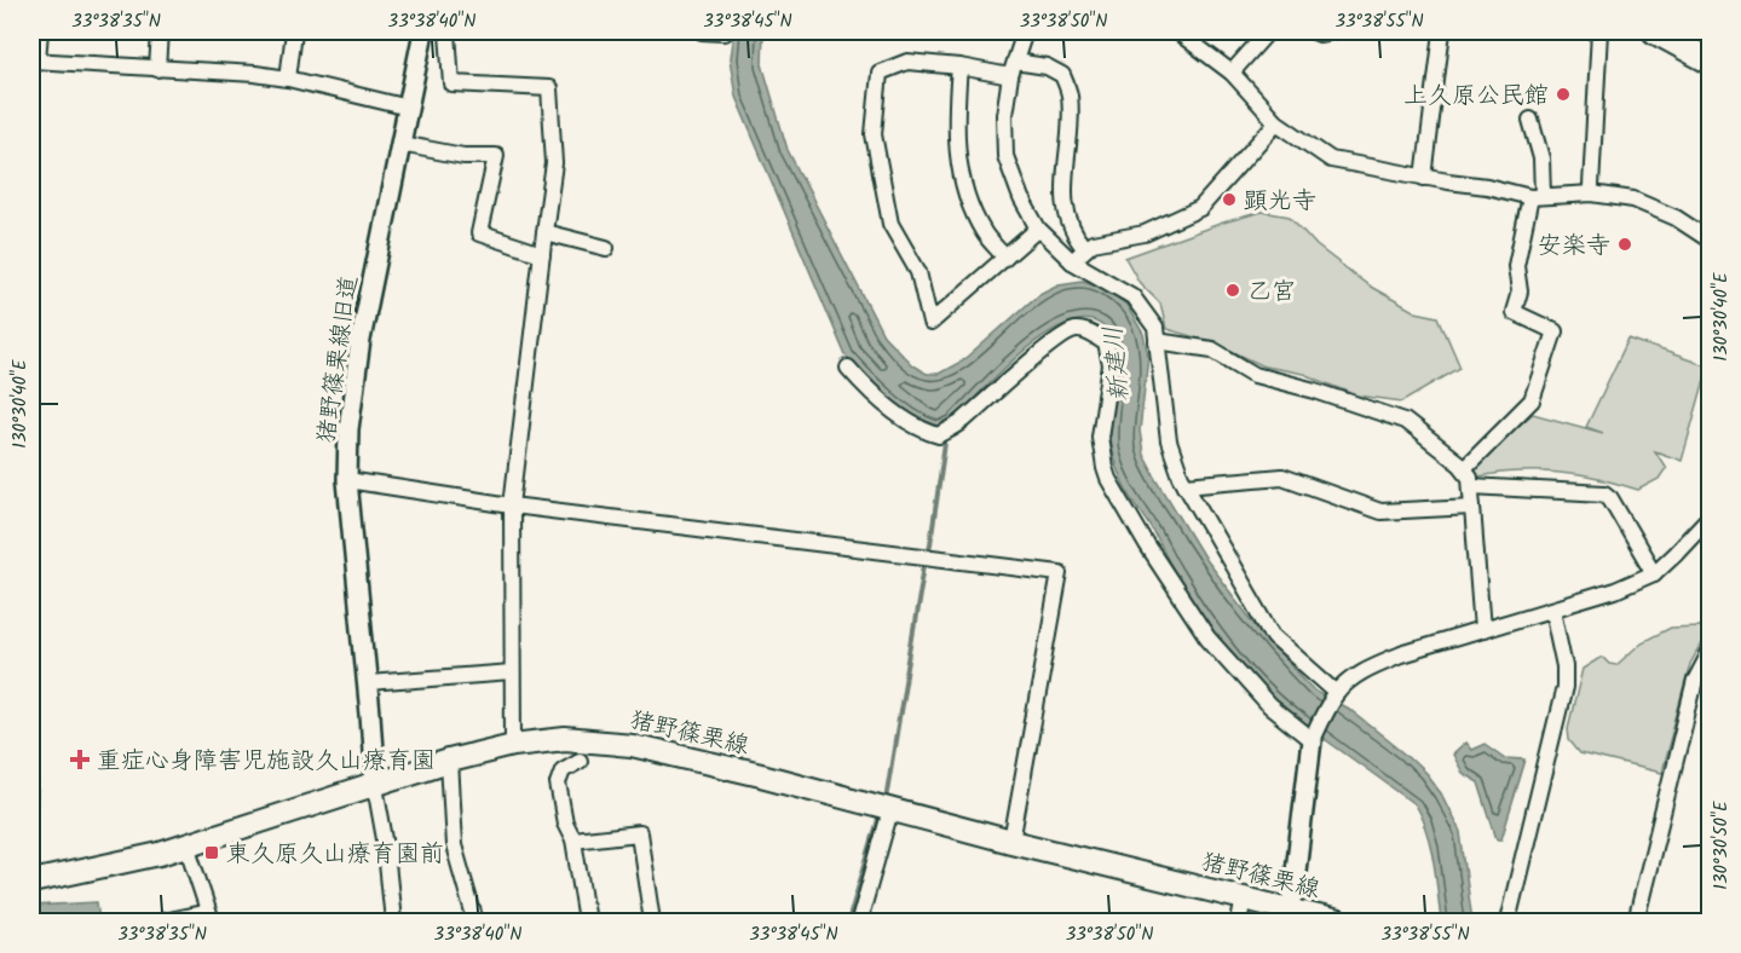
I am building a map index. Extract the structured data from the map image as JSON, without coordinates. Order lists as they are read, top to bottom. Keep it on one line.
{"streets":{"main road":["猪野篠栗線"],"street":["猪野篠栗線旧道"]},"crossings":[["猪野篠栗線旧道","猪野篠栗線"]],"water":["新建川"],"places":{"other":["上久原公民館","顕光寺","安楽寺","乙宮"],"health":["重症心身障害児施設久山療育園"],"transit":["東久原久山療育園前"]},"coordinates":["33°38'35\"N","33°38'40\"N","33°38'45\"N","33°38'50\"N","33°38'55\"N","130°30'40\"E","130°30'50\"E"]}
